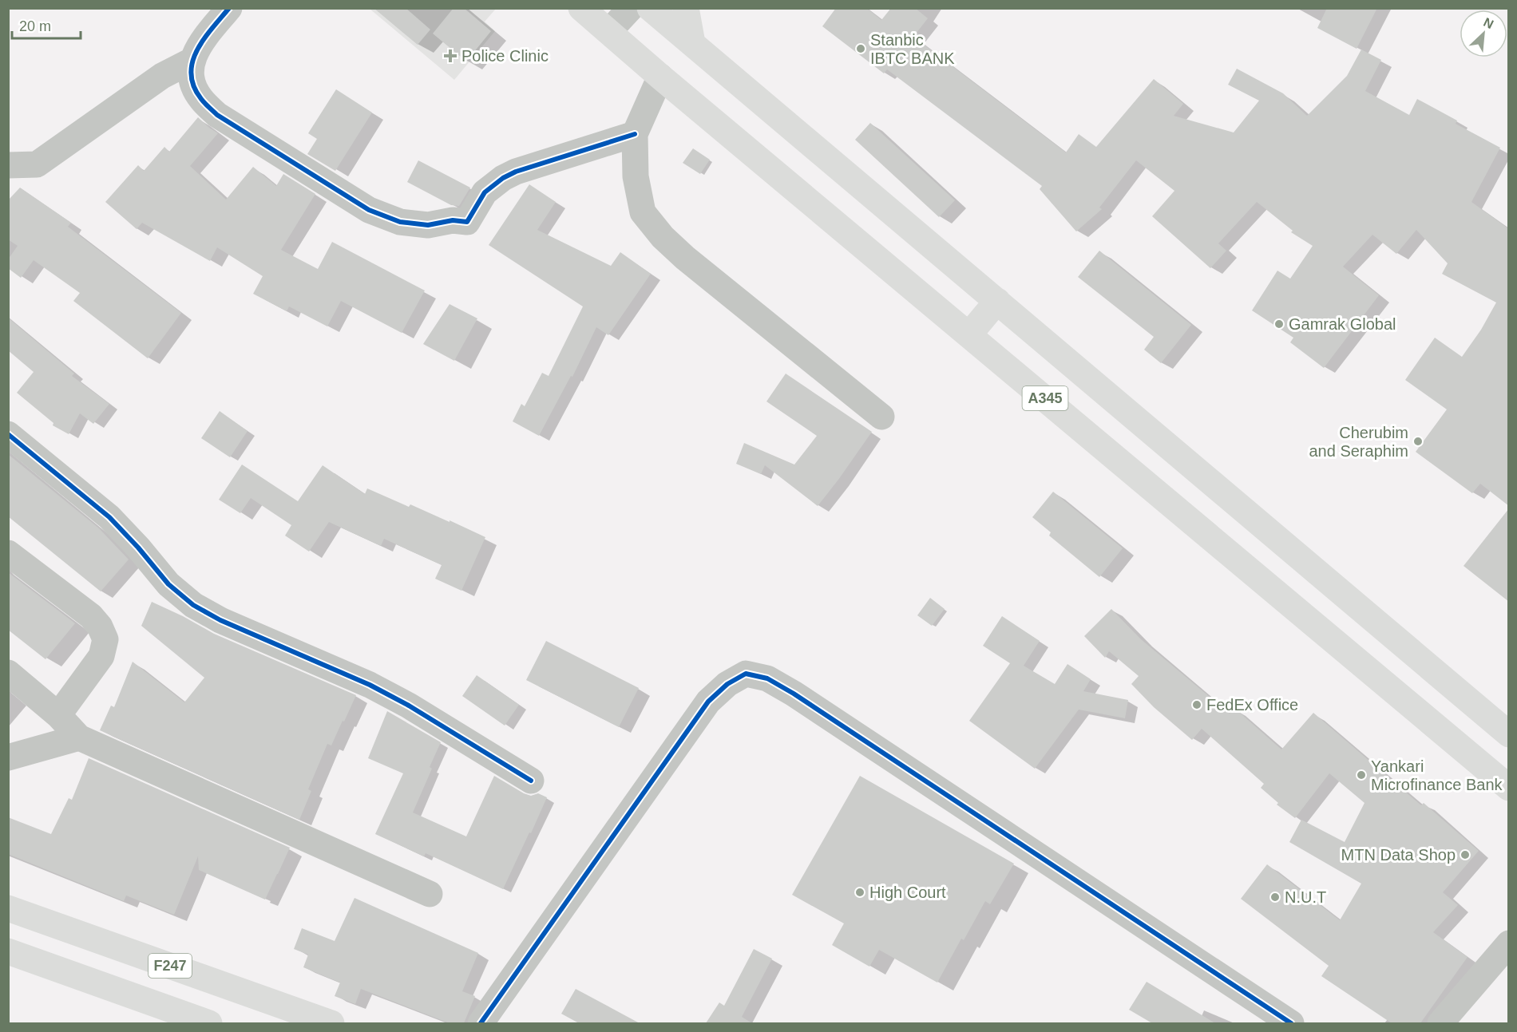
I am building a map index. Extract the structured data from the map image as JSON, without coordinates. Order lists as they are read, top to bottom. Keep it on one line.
{"streets":{"main road":["A345","F247"]},"places":{"other":["Stanbic IBTC BANK","Gamrak Global","Cherubim and Seraphim","FedEx Office","Yankari Microfinance Bank","MTN Data Shop","High Court","N.U.T"],"health":["Police Clinic"]},"scale_bar":"20 m","north":"top right"}
